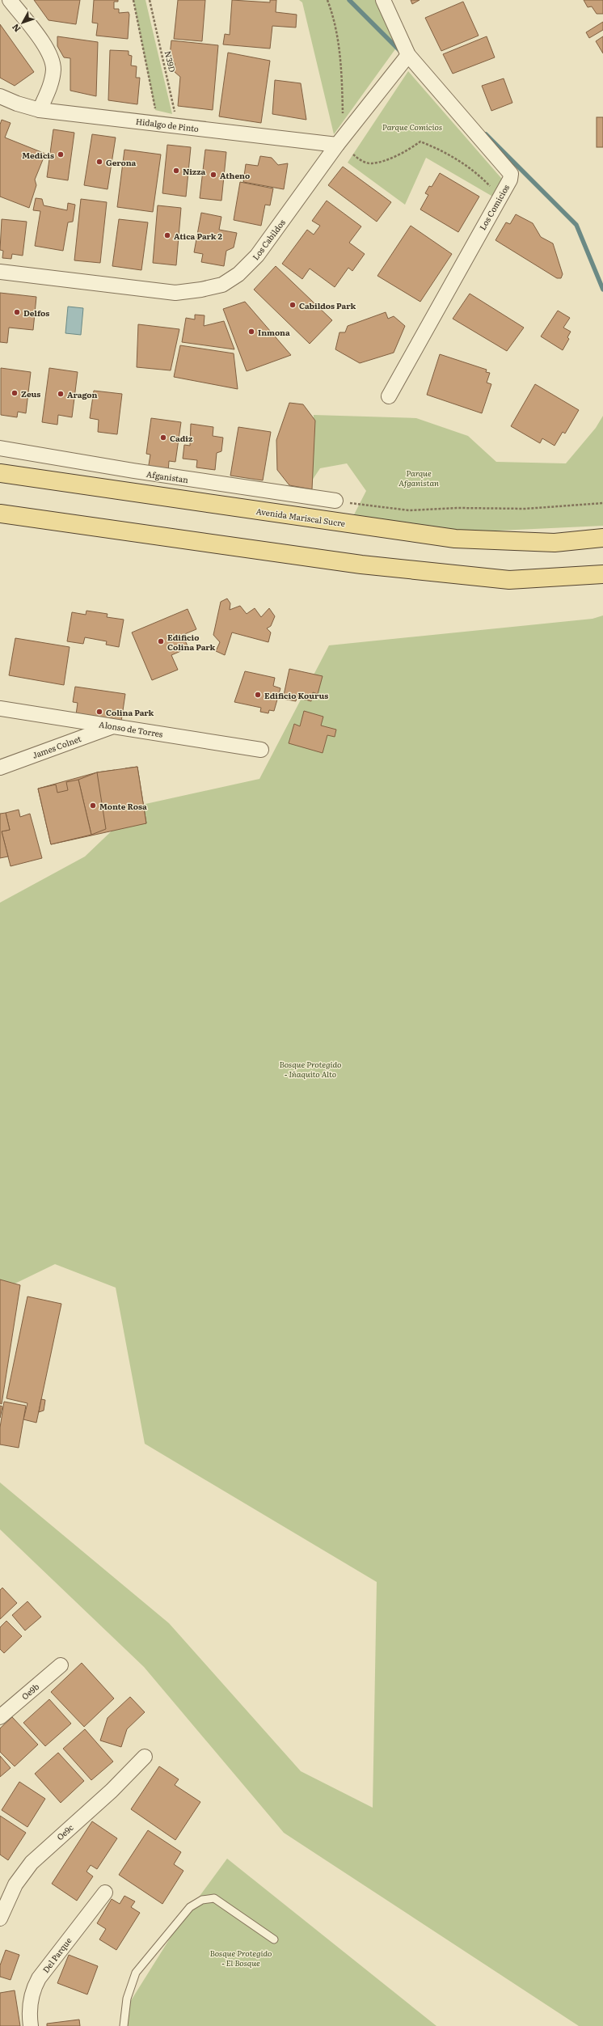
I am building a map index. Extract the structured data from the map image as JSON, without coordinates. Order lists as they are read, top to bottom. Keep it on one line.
{"streets":{"main road":["Avenida Mariscal Sucre"],"street":["Hidalgo de Pinto","Los Comicios","Los Cabildos","Afganistan","Alonso de Torres","James Colnet","Oe9b","Oe9c","Del Parque"],"path":["N39D"]},"crossings":[["N39D","Hidalgo de Pinto"],["Hidalgo de Pinto","Los Cabildos"],["Los Comicios","Los Cabildos"],["Alonso de Torres","James Colnet"]],"parks":["Parque Comicios","Parque Afganistan","Bosque Protegido - Iñaquito Alto","Bosque Protegido - El Bosque"],"places":["Medicis","Gerona","Nizza","Atheno","Atica Park 2","Cabildos Park","Delfos","Inmona","Zeus","Aragon","Cadiz","Edificio Colina Park","Edificio Kourus","Colina Park","Monte Rosa"],"north":"bottom left"}
